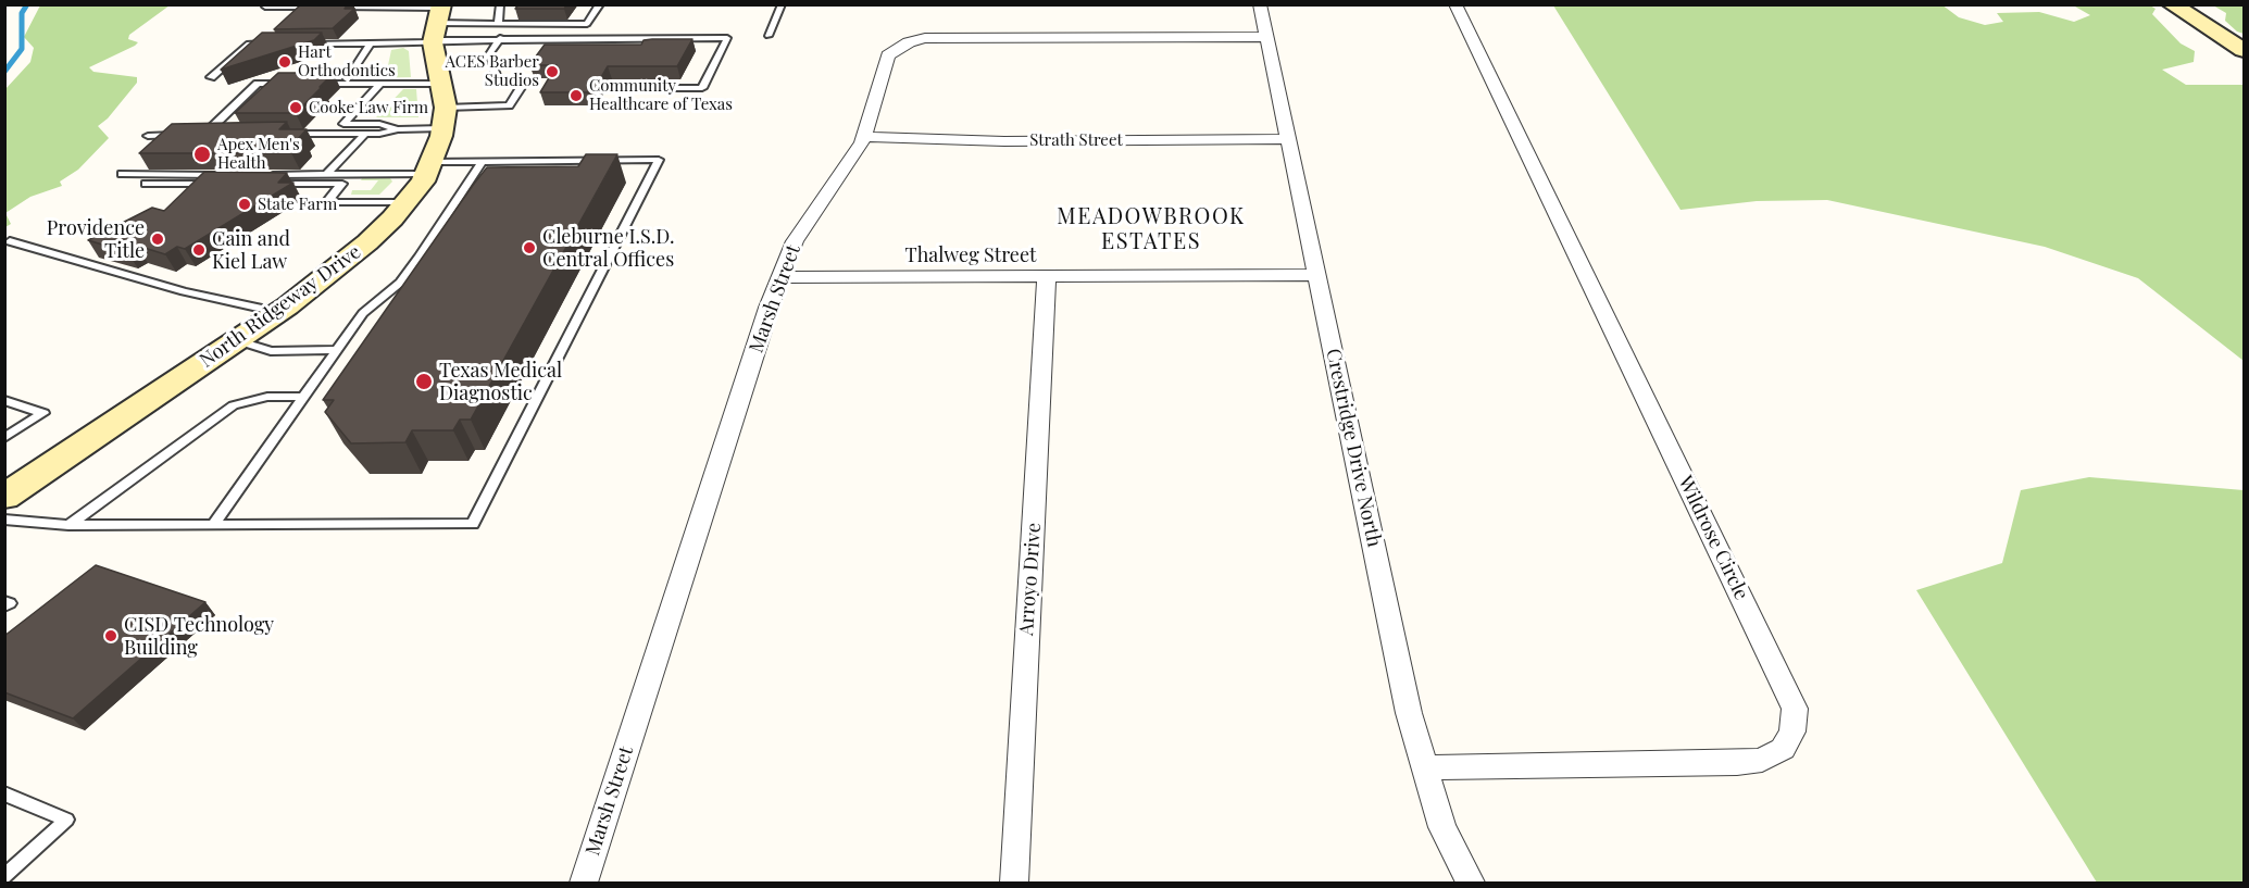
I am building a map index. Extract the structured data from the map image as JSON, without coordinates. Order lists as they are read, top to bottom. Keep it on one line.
{"streets":{"street":["Strath Street","Thalweg Street","Marsh Street","North Ridgeway Drive","Crestridge Drive North","Wildrose Circle","Arroyo Drive"]},"crossings":[["Strath Street","Marsh Street"],["Strath Street","Crestridge Drive North"],["Thalweg Street","Marsh Street"],["Thalweg Street","Crestridge Drive North"],["Thalweg Street","Arroyo Drive"],["Marsh Street","Crestridge Drive North"],["Crestridge Drive North","Wildrose Circle"]],"districts":["MEADOWBROOK ESTATES"],"places":["Hart Orthodontics","ACES Barber Studios","Community Healthcare of Texas","Cooke Law Firm","Apex Men's Health","State Farm","Providence Title","Cleburne I.S.D. Central Offices","Cain and Kiel Law","Texas Medical Diagnostic","CISD Technology Building"]}
